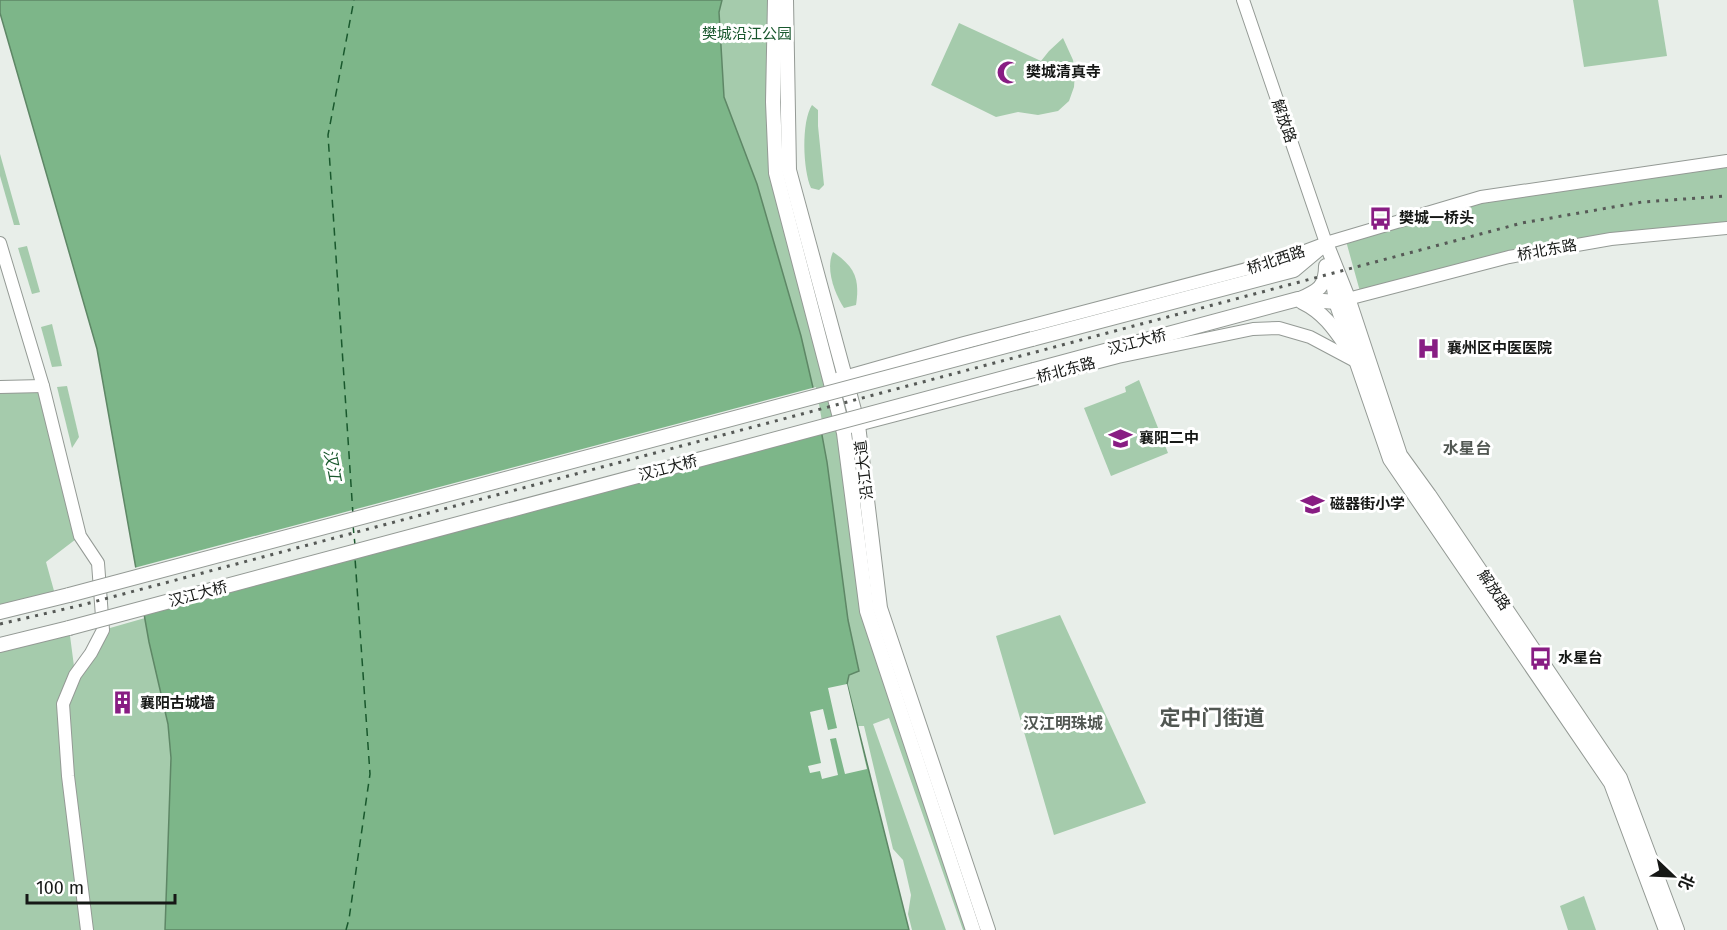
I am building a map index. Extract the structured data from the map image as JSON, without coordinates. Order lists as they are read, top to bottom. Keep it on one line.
{"streets":{"main road":["解放路","汉江大桥","沿江大道"],"street":["桥北东路","桥北西路"]},"crossings":[["解放路","桥北东路"],["解放路","桥北西路"],["解放路","汉江大桥"],["桥北东路","汉江大桥"],["桥北东路","沿江大道"],["桥北西路","汉江大桥"],["桥北西路","沿江大道"]],"districts":["水星台","定中门街道","汉江明珠城"],"water":["汉江"],"parks":["樊城沿江公园"],"places":{"mosque":["樊城清真寺"],"bus stop":["樊城一桥头","水星台"],"hospital":["襄州区中医医院"],"school or university":["襄阳二中","磁器街小学"],"building":["襄阳古城墙"]},"scale_bar":"100 m","north":"bottom right"}
